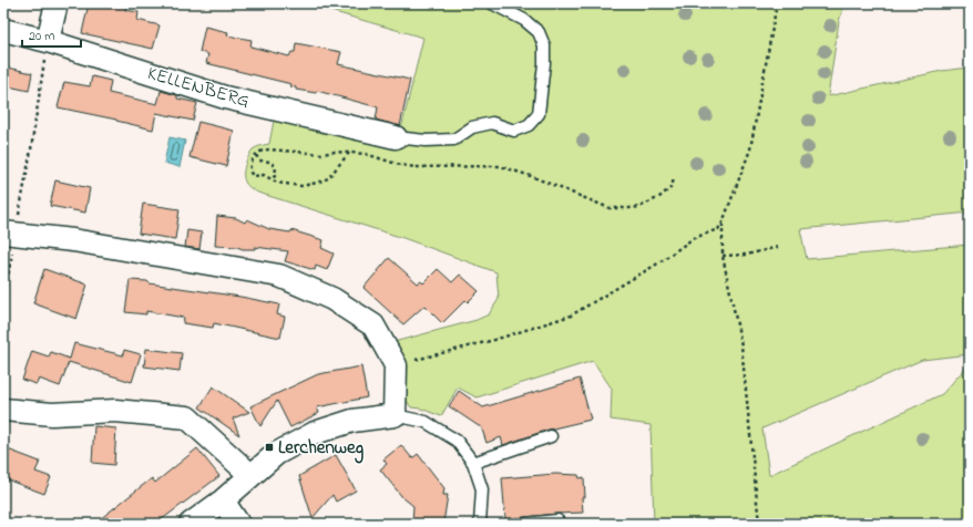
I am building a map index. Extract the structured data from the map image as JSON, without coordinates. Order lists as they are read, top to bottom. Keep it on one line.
{"streets":{"street":["KELLENBERG"]},"places":{"transit":["Lerchenweg"]},"scale_bar":"20 m"}
